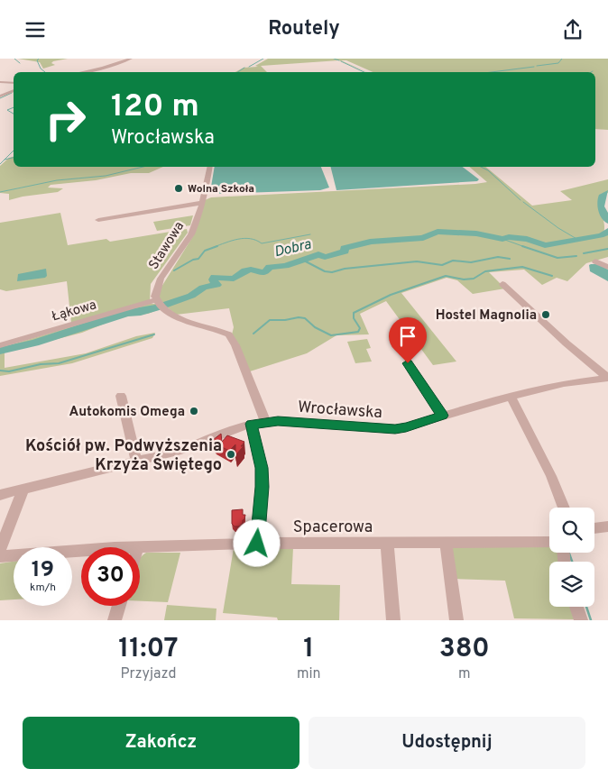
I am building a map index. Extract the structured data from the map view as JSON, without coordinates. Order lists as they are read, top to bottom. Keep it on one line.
{"streets":{"street":["Stawowa","Łąkowa","Wrocławska","Spacerowa"]},"crossings":[["Stawowa","Łąkowa"]],"water":["Dobra"],"places":["Wolna Szkoła","Hostel Magnolia","Autokomis Omega","Kościół pw. Podwyższenia Krzyża Świętego"],"page":{"header":"Routely","turn":["120 m","Wrocławska"],"speed":"19 km/h","limit":"30","eta":["11:07","Przyjazd","1","min","380","m"],"buttons":["Zakończ","Udostępnij"]}}
